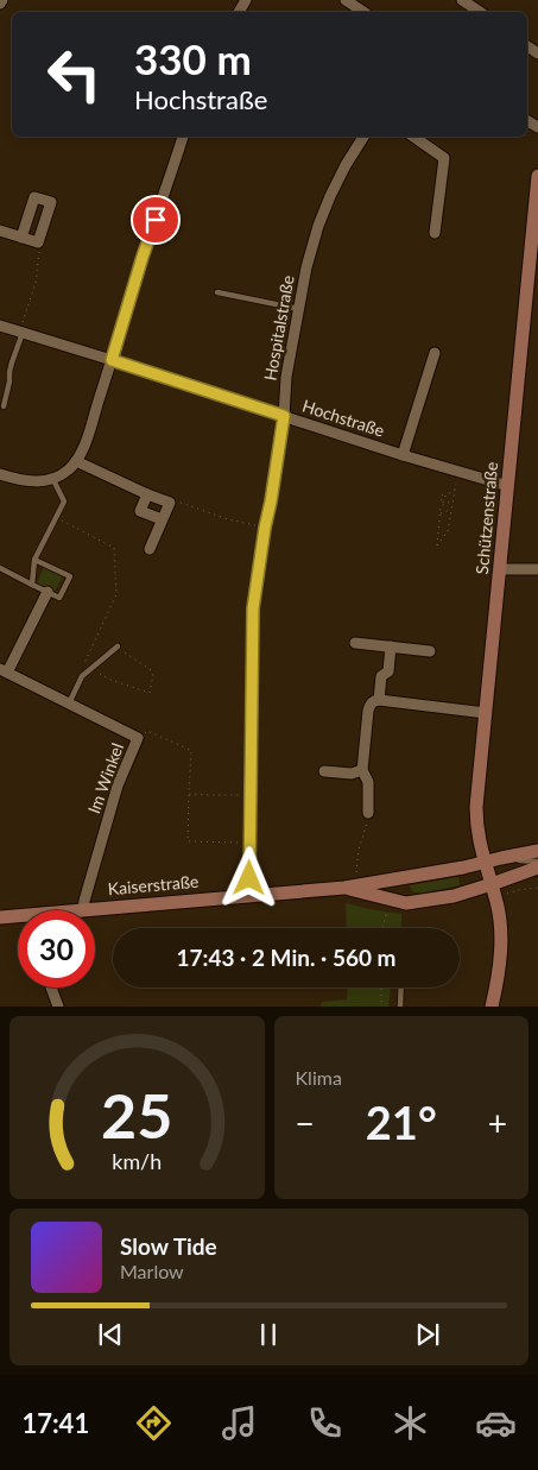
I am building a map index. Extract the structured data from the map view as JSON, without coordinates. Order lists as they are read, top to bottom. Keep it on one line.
{"streets":{"main road":["Schützenstraße","Kaiserstraße"],"street":["Hospitalstraße","Hochstraße","Im Winkel"]},"crossings":[["Hospitalstraße","Hochstraße"],["Hospitalstraße","Kaiserstraße"],["Hochstraße","Schützenstraße"],["Schützenstraße","Kaiserstraße"],["Im Winkel","Kaiserstraße"]],"page":{"turn":["330 m","Hochstraße"],"limit":"30","trip":"17:43 · 2 Min. · 560 m","tile":"Klima","heat":["−","21°","+"],"song":["Slow Tide","Marlow"],"tabs":"17:41","gauge":["25","km/h"]}}
